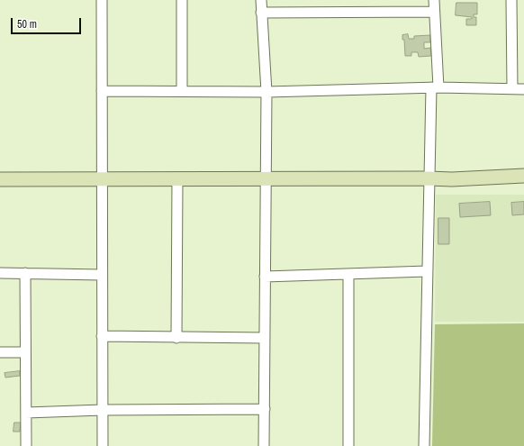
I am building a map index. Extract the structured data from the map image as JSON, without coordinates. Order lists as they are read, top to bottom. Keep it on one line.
{"scale_bar":"50 m"}
